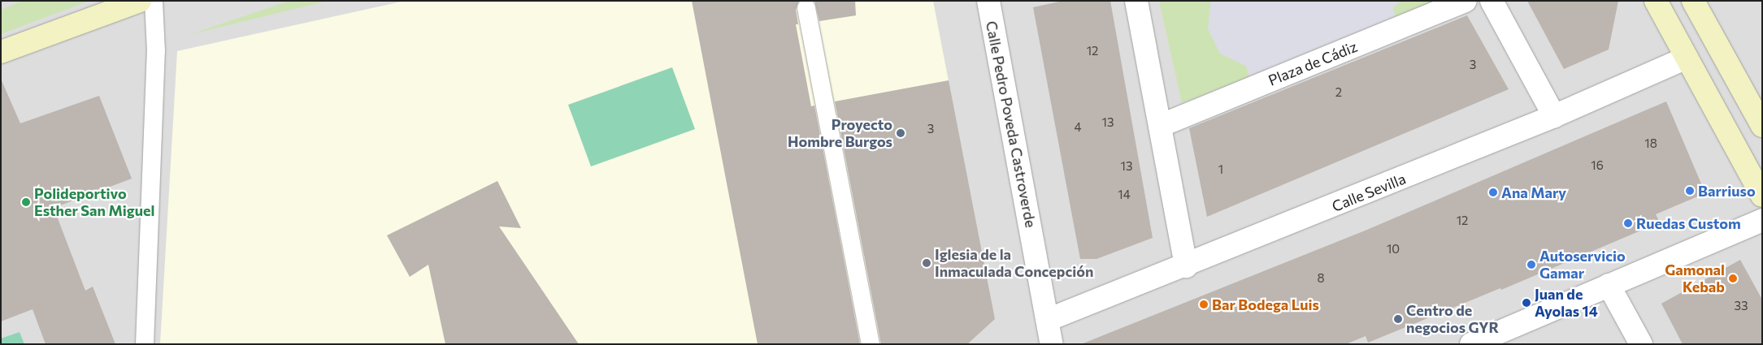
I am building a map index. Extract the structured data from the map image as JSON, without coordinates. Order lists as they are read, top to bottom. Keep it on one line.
{"streets":{"street":["Plaza de Cádiz","Calle Pedro Poveda Castroverde","Calle Sevilla"]},"crossings":[["Calle Pedro Poveda Castroverde","Calle Sevilla"]],"places":["Proyecto Hombre Burgos","Barriuso","Ana Mary","Polideportivo Esther San Miguel","Ruedas Custom","Iglesia de la Inmaculada Concepción","Autoservicio Gamar","Gamonal Kebab","Juan de Ayolas 14","Bar Bodega Luis","Centro de negocios GYR"],"house_numbers":["12","3","2","13","4","3","18","16","13","1","14","12","10","8","33"]}
